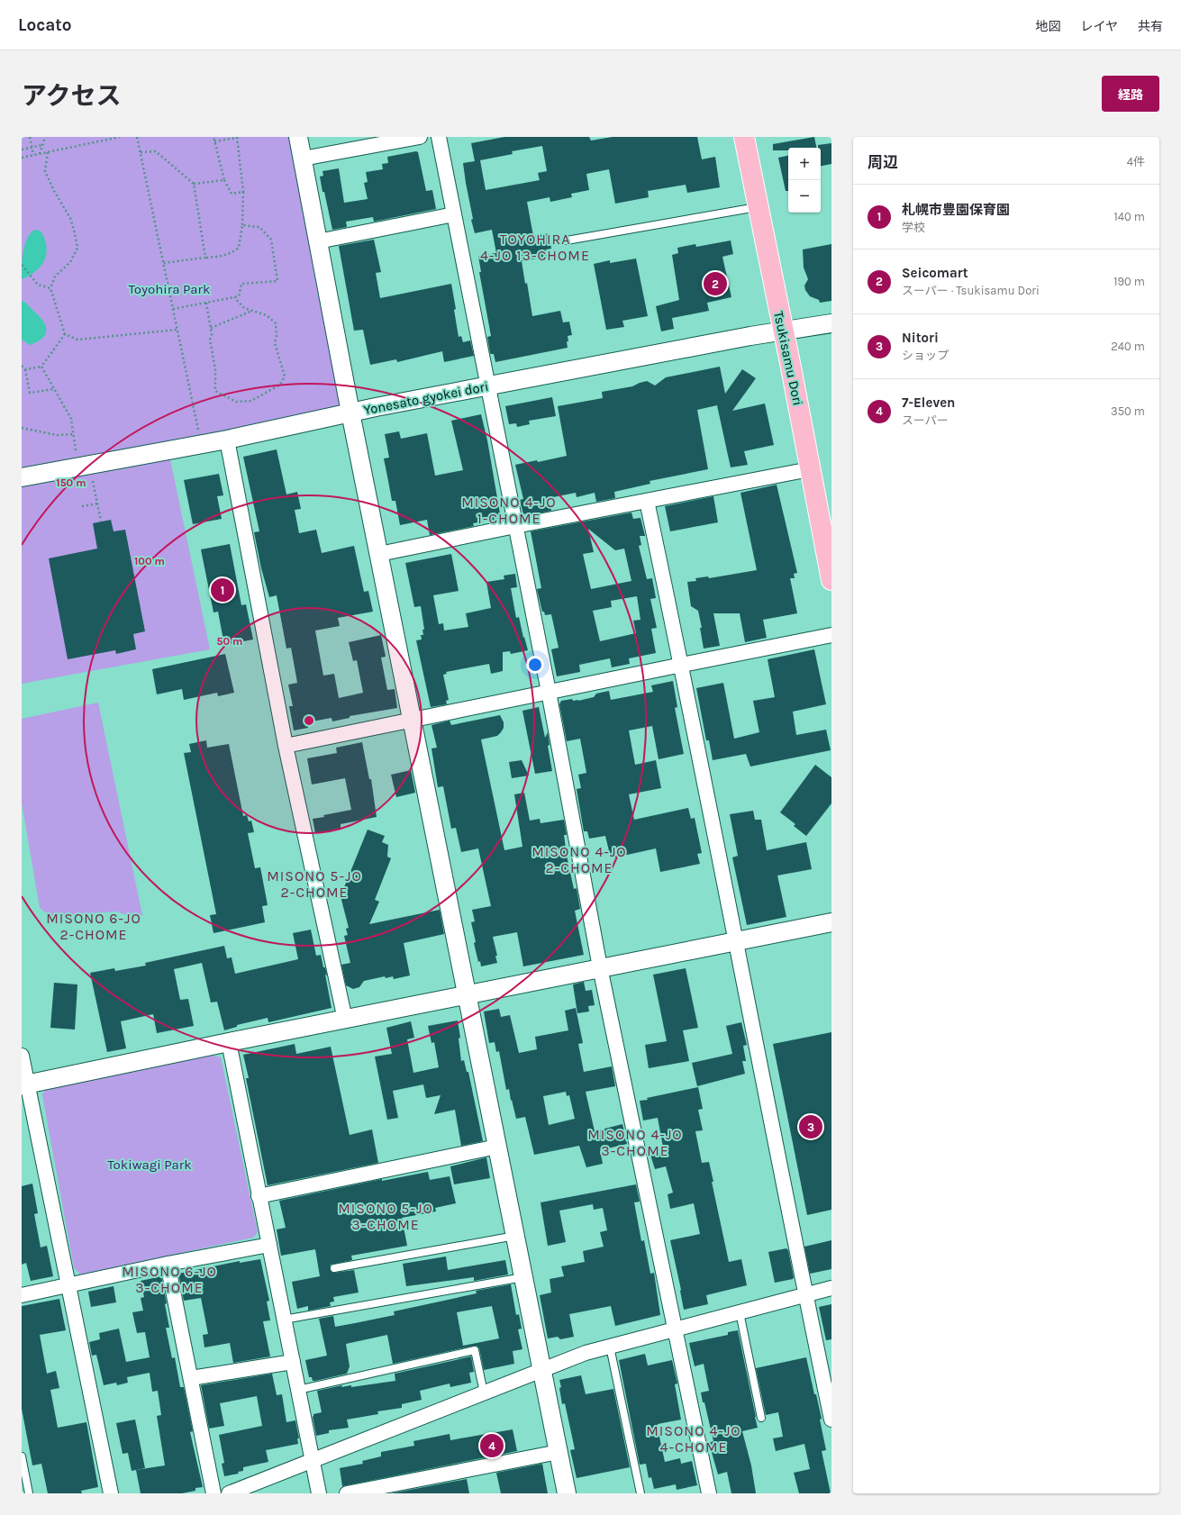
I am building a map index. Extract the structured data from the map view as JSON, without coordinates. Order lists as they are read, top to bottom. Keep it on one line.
{"streets":{"highway":["Tsukisamu Dori"],"street":["Yonesato gyokei dori"]},"crossings":[["Tsukisamu Dori","Yonesato gyokei dori"]],"districts":["TOYOHIRA 4-JO 13-CHOME","MISONO 4-JO 1-CHOME","MISONO 4-JO 2-CHOME","MISONO 5-JO 2-CHOME","MISONO 6-JO 2-CHOME","MISONO 4-JO 3-CHOME","MISONO 5-JO 3-CHOME","MISONO 6-JO 3-CHOME","MISONO 4-JO 4-CHOME"],"parks":["Toyohira Park","Tokiwagi Park"],"page":{"header":"Locato","nav":["地図","レイヤ","共有"],"title":"アクセス","buttons":"経路","heading":["周辺","4件"],"map_buttons":["+","−"],"list":[{"mark":"1","name":"札幌市豊園保育園","note":"学校","value":"140 m"},{"mark":"2","name":"Seicomart","note":"スーパー · Tsukisamu Dori","value":"190 m"},{"mark":"3","name":"Nitori","note":"ショップ","value":"240 m"},{"mark":"4","name":"7-Eleven","note":"スーパー","value":"350 m"}],"pins":["2","1","3","4"]},"rings":["150 m","100 m","50 m"]}
